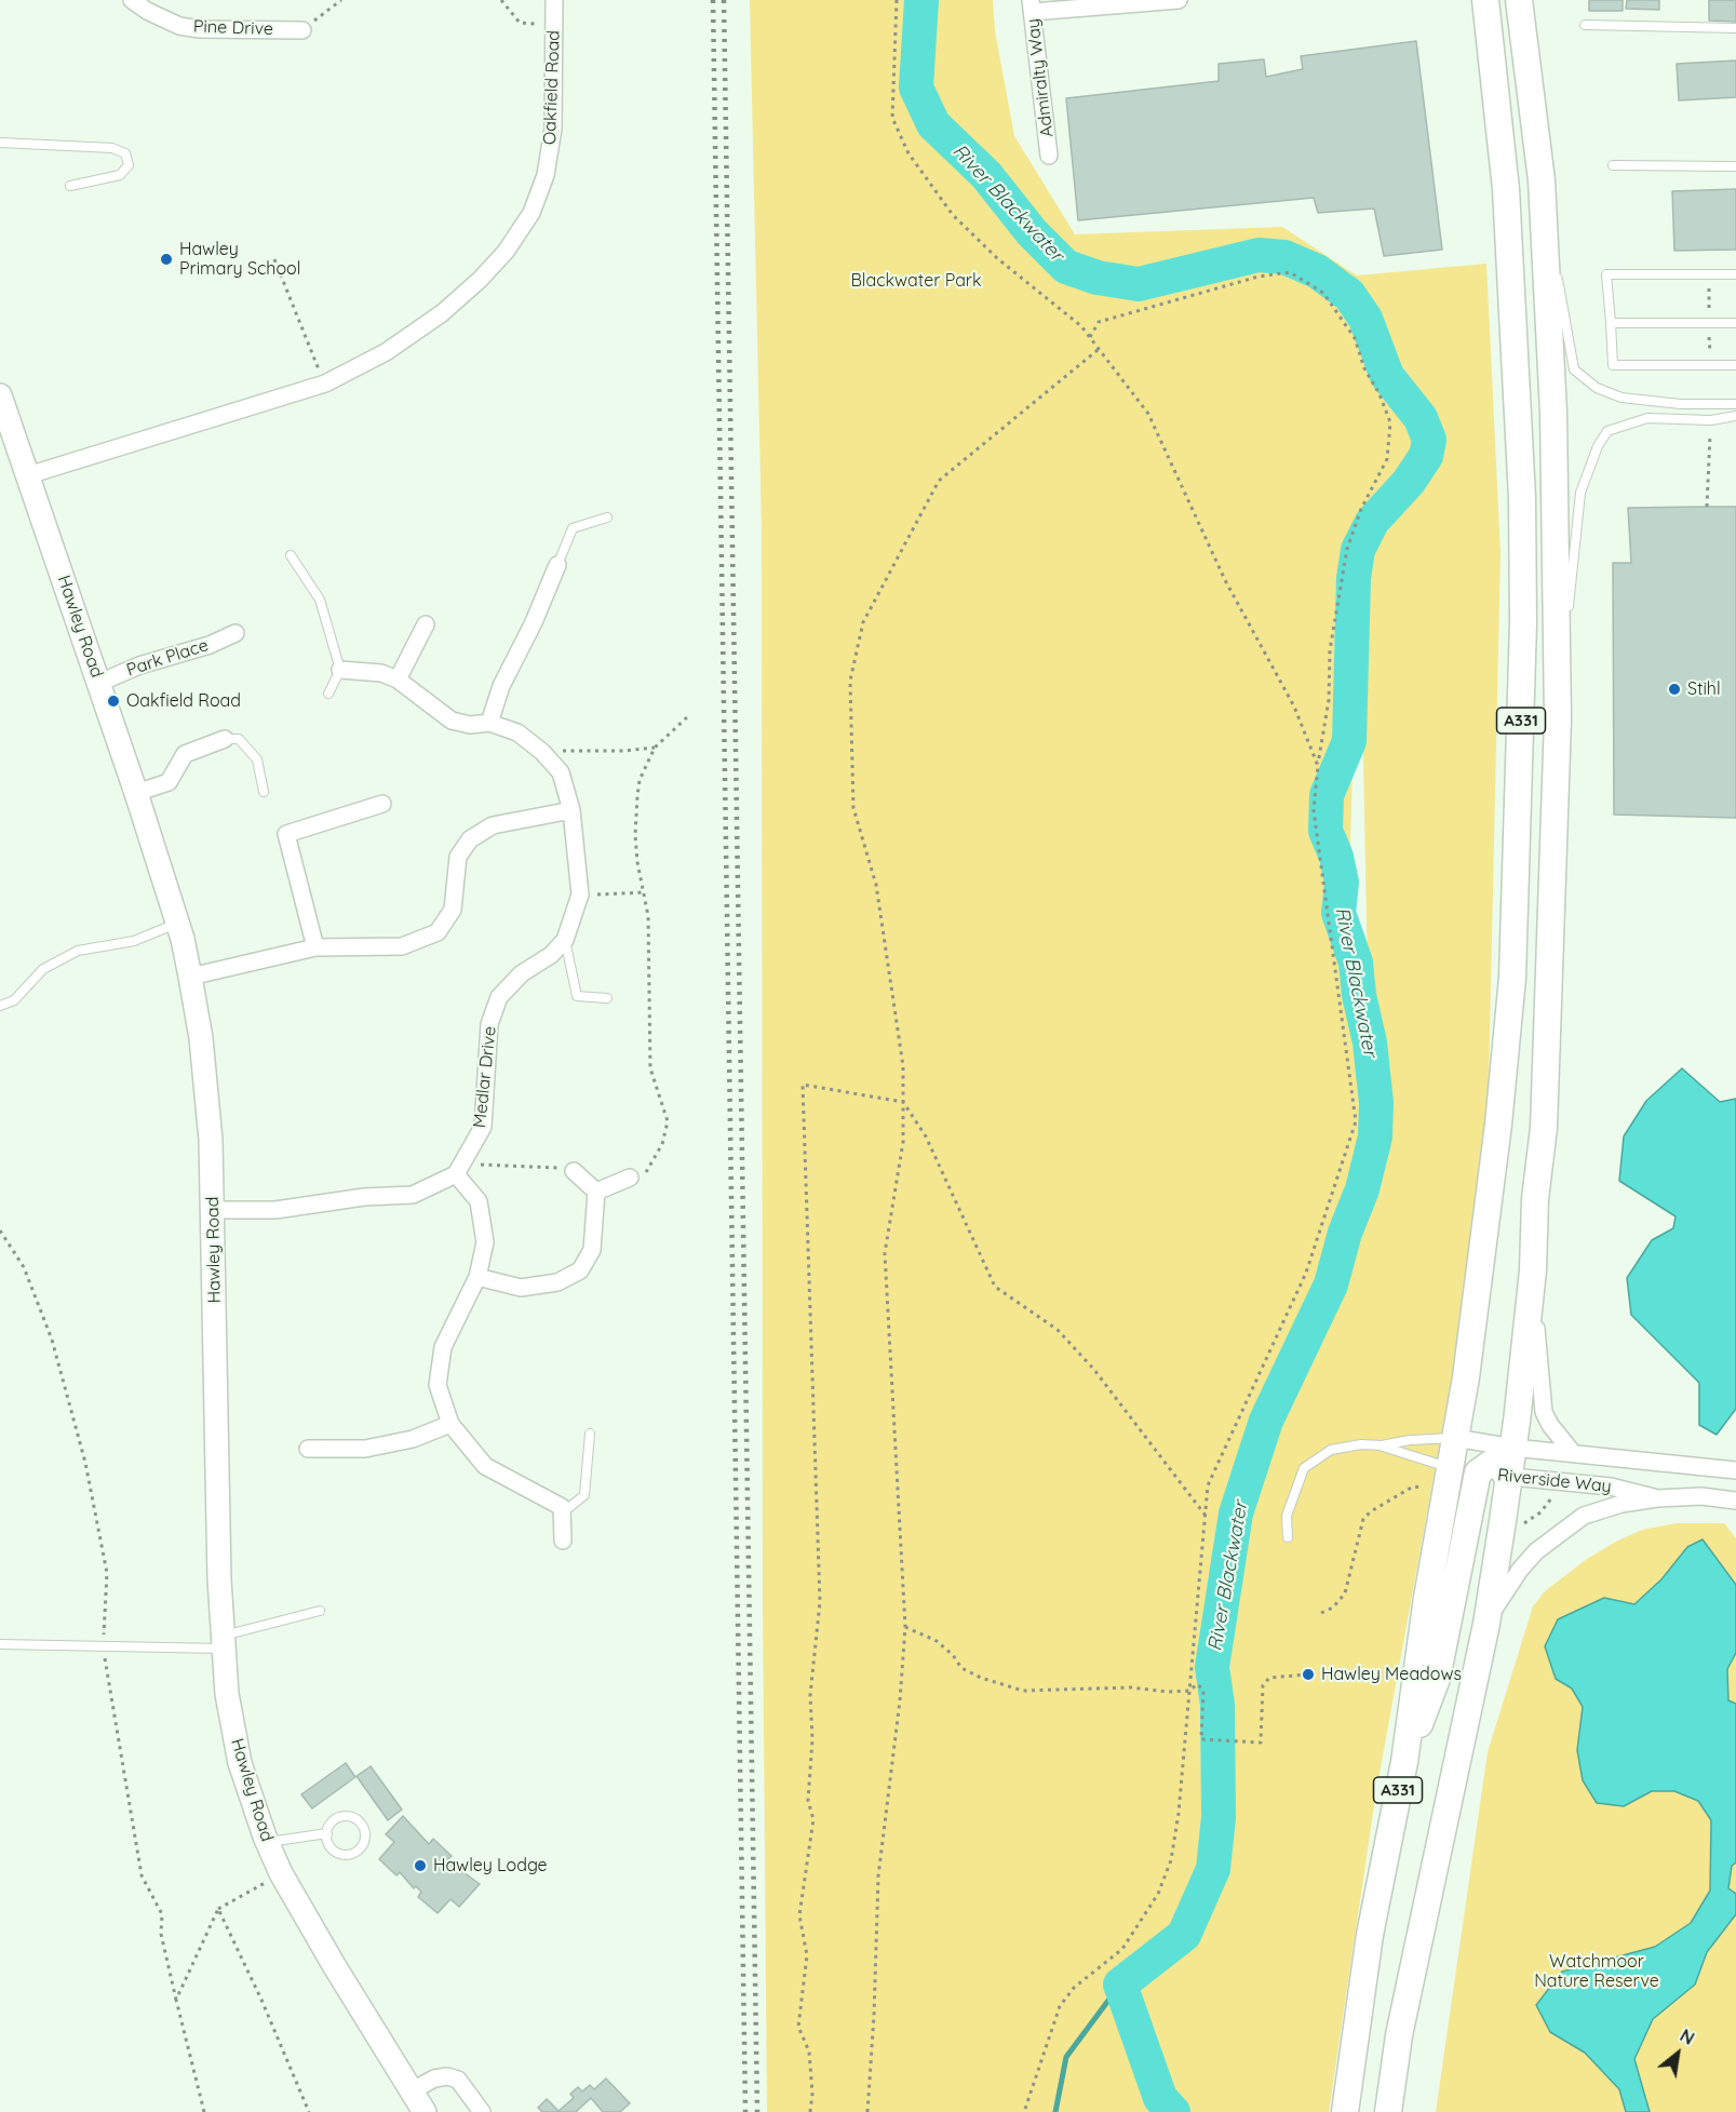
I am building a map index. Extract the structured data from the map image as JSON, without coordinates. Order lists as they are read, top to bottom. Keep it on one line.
{"streets":{"main road":["Hawley Road","A331"],"street":["Pine Drive","Admiralty Way","Oakfield Road","Park Place","Medlar Drive","Riverside Way"]},"crossings":[["Oakfield Road","Hawley Road"],["Hawley Road","Park Place"],["A331","Riverside Way"]],"water":["River Blackwater"],"parks":["Blackwater Park","Watchmoor Nature Reserve"],"places":["Hawley Primary School","Stihl","Oakfield Road","Hawley Meadows","Hawley Lodge"],"north":"top right"}
